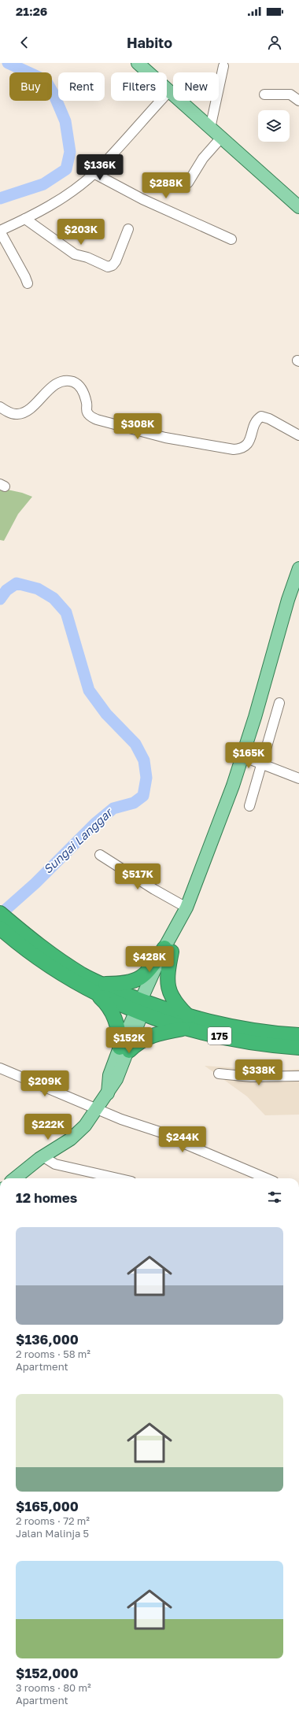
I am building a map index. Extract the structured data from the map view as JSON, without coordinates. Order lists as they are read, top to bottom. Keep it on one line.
{"streets":{"highway":["175"]},"water":["Sungai Langgar"],"page":{"status":"21:26","header":"Habito","chip":["Buy","Rent","Filters","New"],"price":["$136K","$288K","$203K","$308K","$165K","$517K","$428K","$152K","$338K","$209K","$222K","$244K"],"heading":"12 homes","list":[{"name":"$136,000","note":"2 rooms · 58 m² · Apartment"},{"name":"$165,000","note":"2 rooms · 72 m² · Jalan Malinja 5"},{"name":"$152,000","note":"3 rooms · 80 m² · Apartment"}]}}
